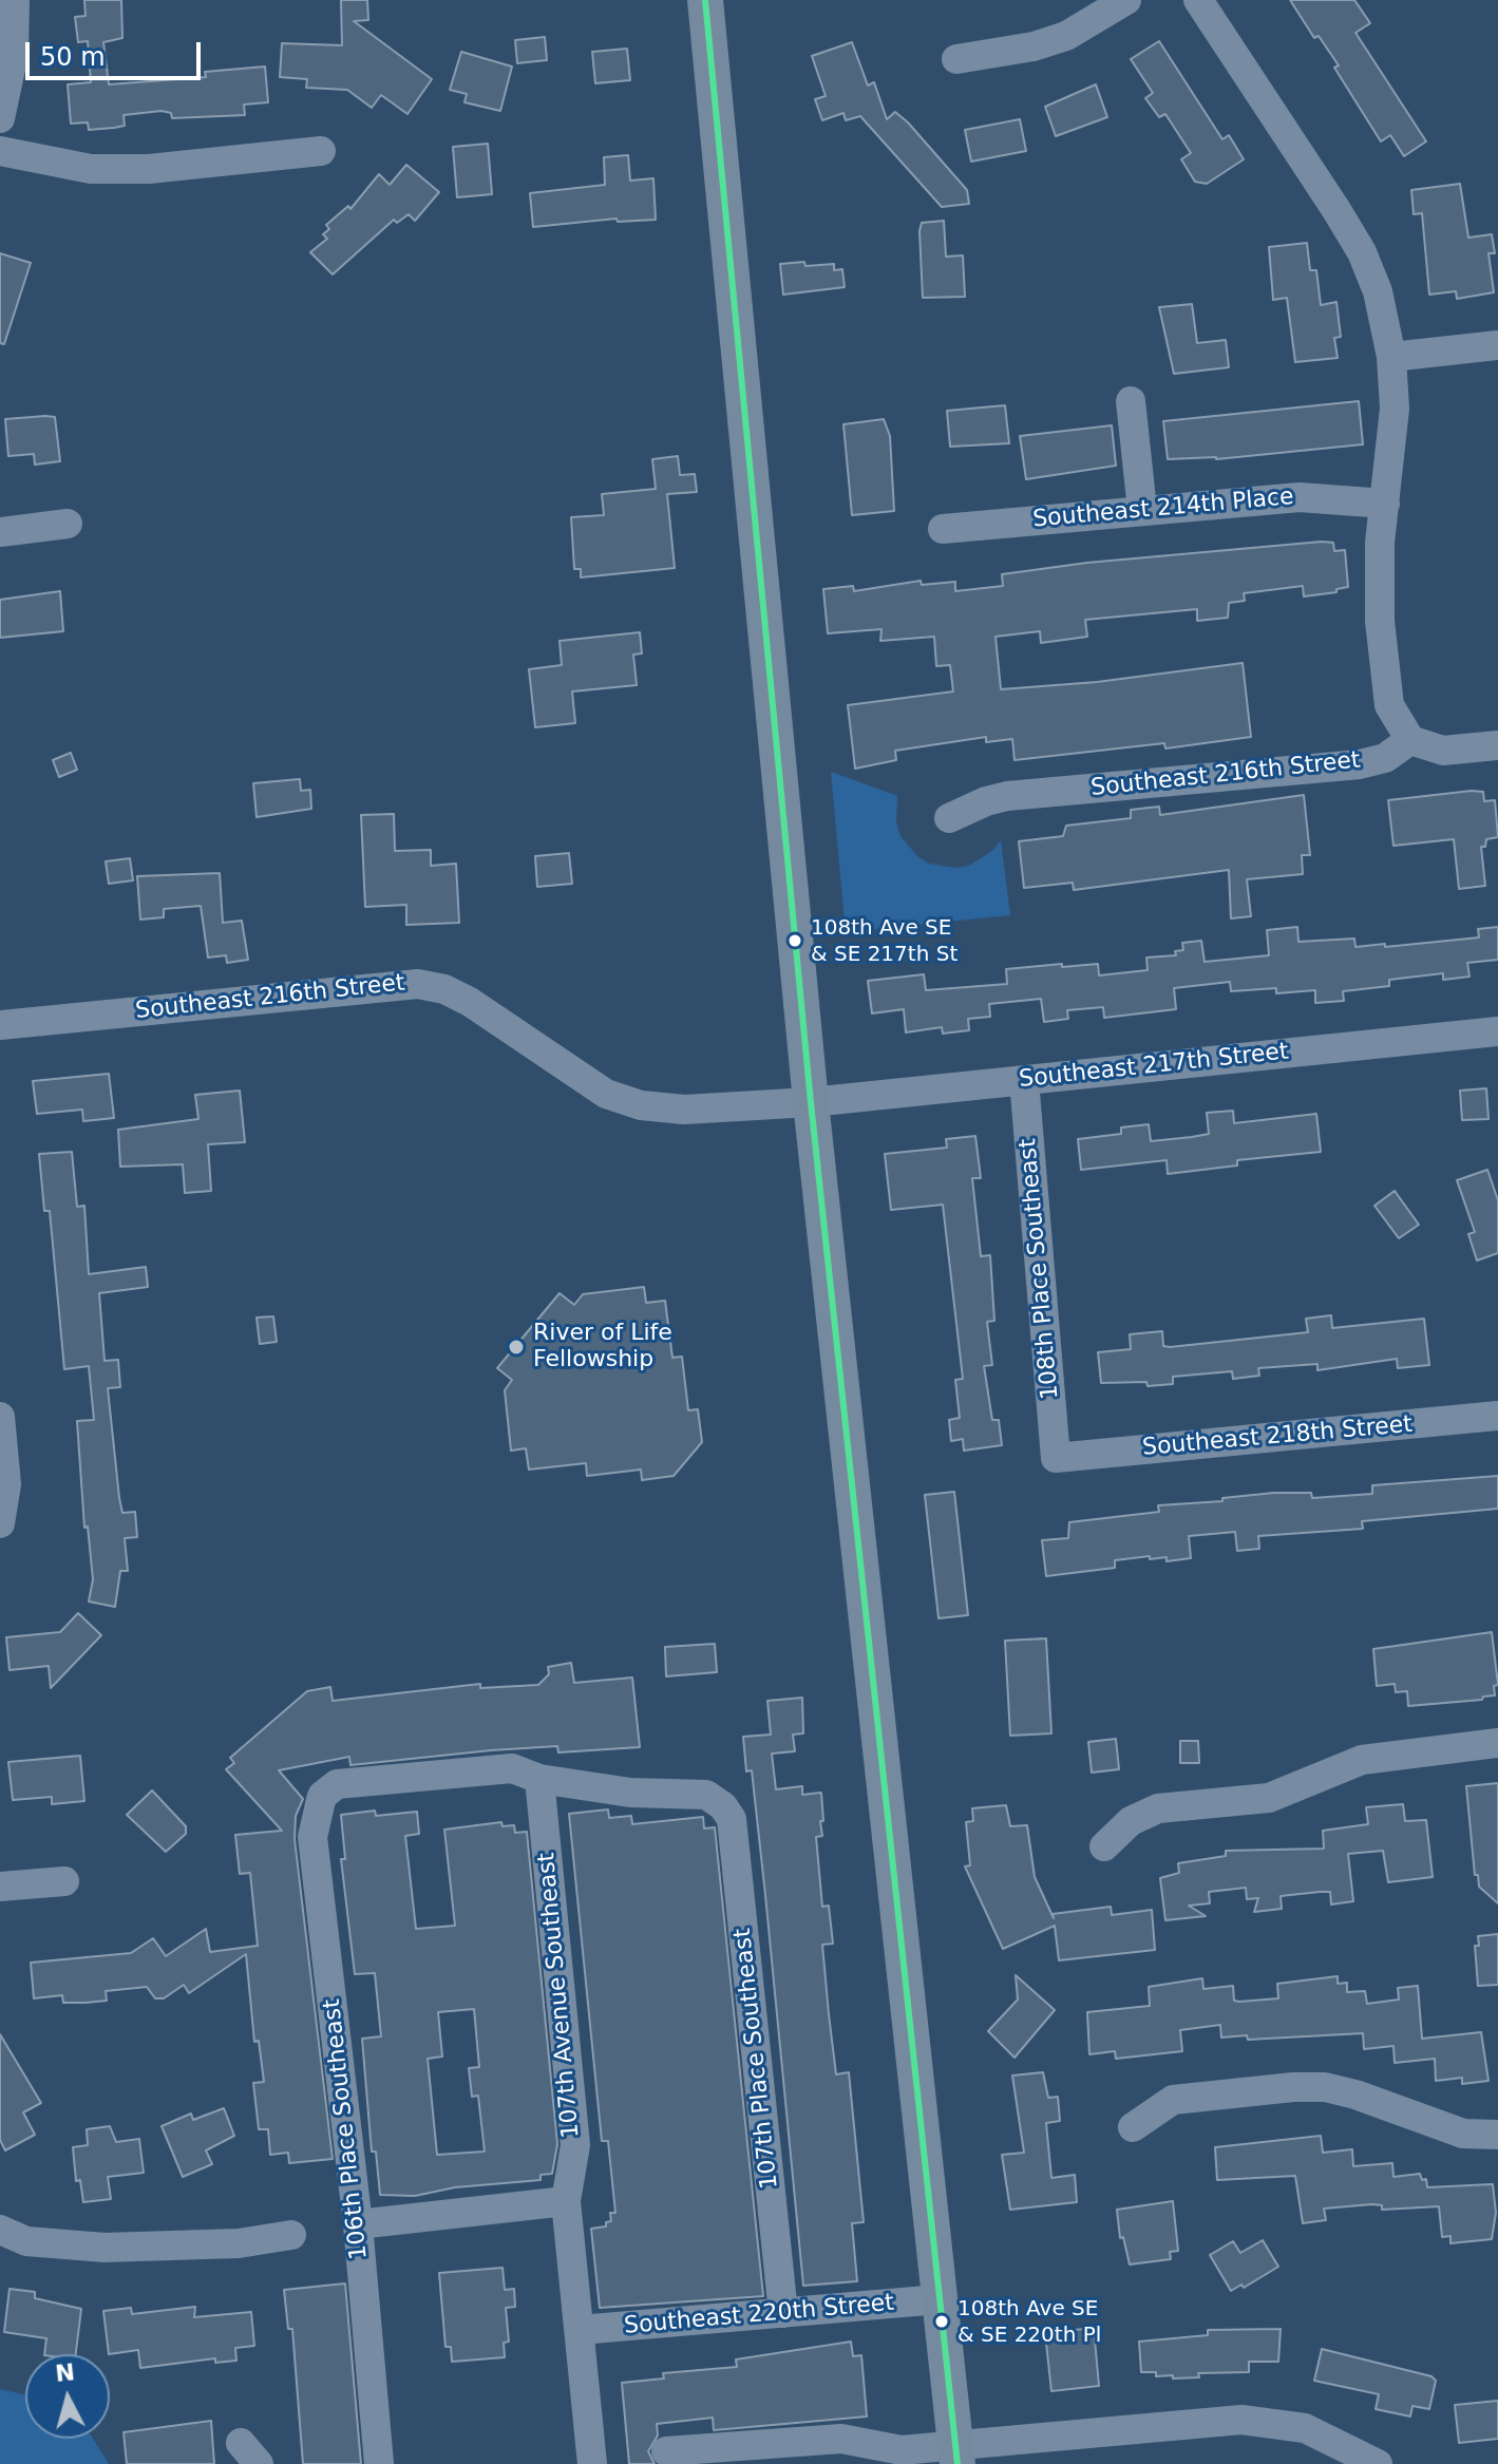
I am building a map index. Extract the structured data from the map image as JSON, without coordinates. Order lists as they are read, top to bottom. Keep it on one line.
{"streets":{"street":["Southeast 214th Place","Southeast 216th Street","Southeast 217th Street","108th Place Southeast","Southeast 218th Street","107th Avenue Southeast","107th Place Southeast","106th Place Southeast","Southeast 220th Street"]},"crossings":[["Southeast 216th Street","Southeast 217th Street"],["Southeast 217th Street","108th Place Southeast"],["108th Place Southeast","Southeast 218th Street"],["107th Avenue Southeast","107th Place Southeast"],["107th Avenue Southeast","106th Place Southeast"],["107th Avenue Southeast","Southeast 220th Street"],["107th Place Southeast","106th Place Southeast"],["107th Place Southeast","Southeast 220th Street"]],"places":["108th Ave SE & SE 217th St","River of Life Fellowship","108th Ave SE & SE 220th Pl"],"scale_bar":"50 m","north":"top"}
